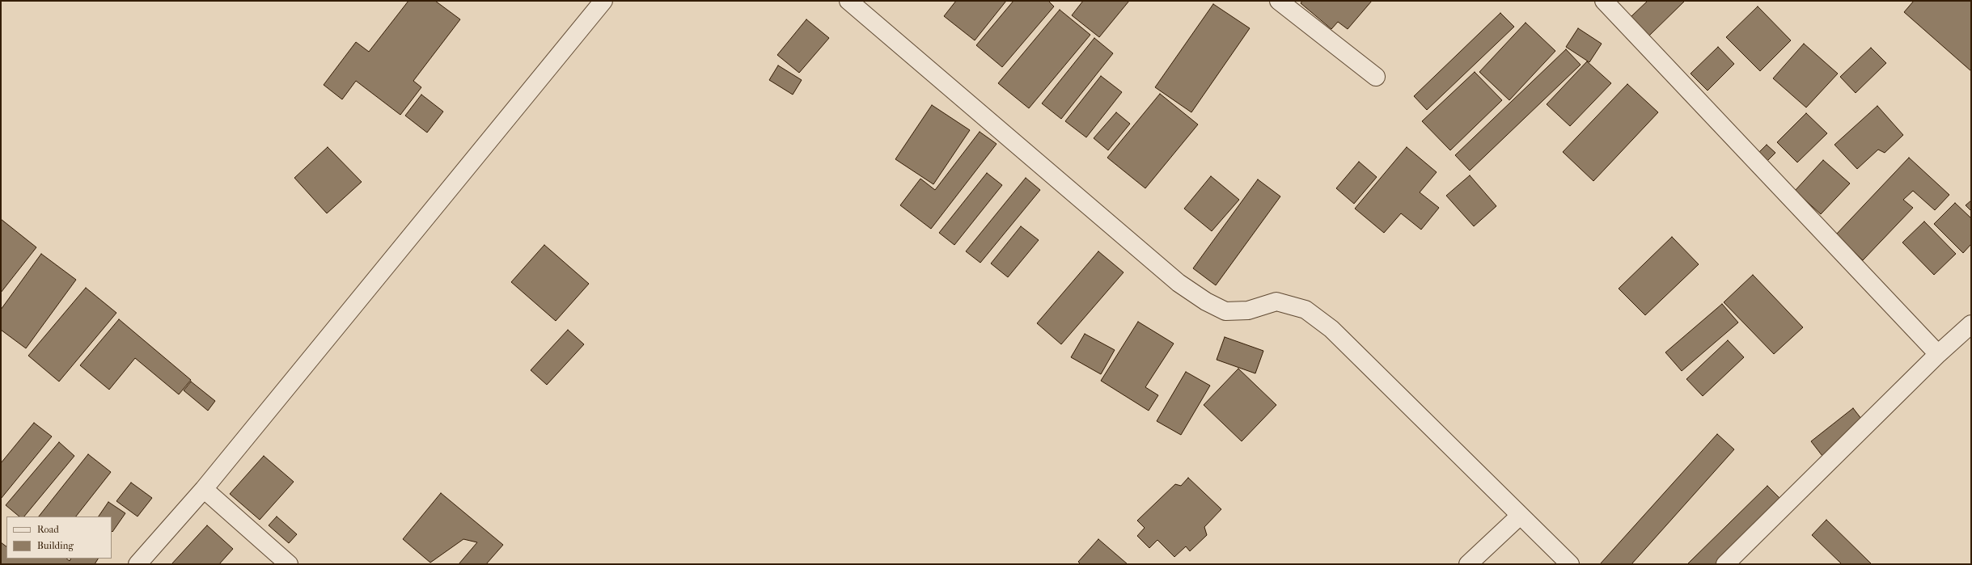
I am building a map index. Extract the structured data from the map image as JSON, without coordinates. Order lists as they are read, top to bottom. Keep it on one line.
{"legend":["Road","Building"]}
